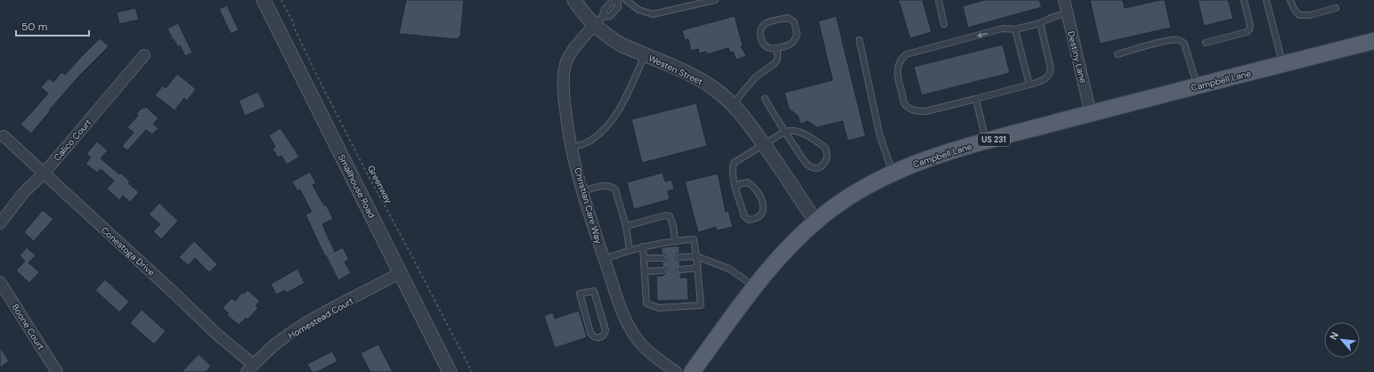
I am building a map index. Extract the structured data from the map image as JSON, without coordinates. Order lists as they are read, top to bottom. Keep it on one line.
{"streets":{"main road":["Campbell Lane","US 231"],"street":["Destiny Lane","Westen Street","Calico Court","Smallhouse Road","Christian Care Way","Conestoga Drive","Homestead Court","Boone Court"],"path":["Greenway"]},"crossings":[["Destiny Lane","Campbell Lane"],["Westen Street","Campbell Lane"],["Westen Street","Christian Care Way"],["Calico Court","Conestoga Drive"],["Smallhouse Road","Homestead Court"],["Conestoga Drive","Homestead Court"]],"scale_bar":"50 m","north":"top left"}
